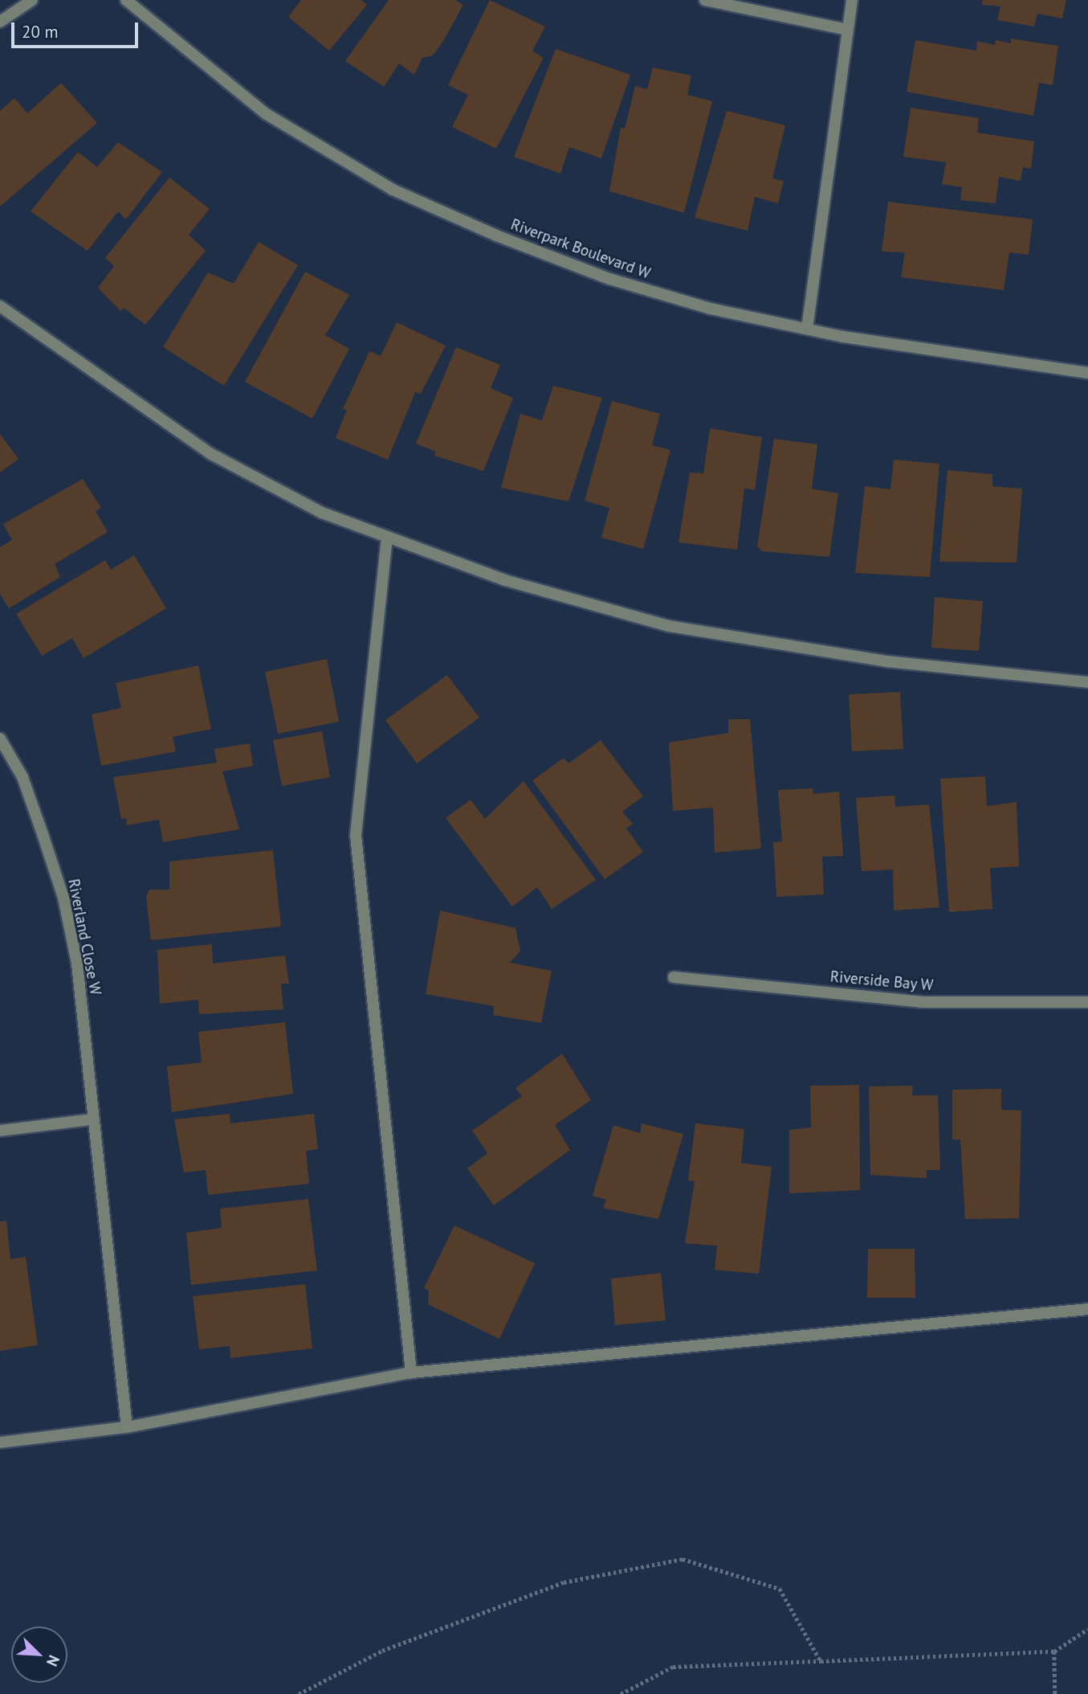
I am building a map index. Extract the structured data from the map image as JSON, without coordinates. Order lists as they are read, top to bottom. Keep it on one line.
{"streets":{"street":["Riverpark Boulevard W","Riverland Close W","Riverside Bay W"]},"scale_bar":"20 m","north":"bottom right"}
